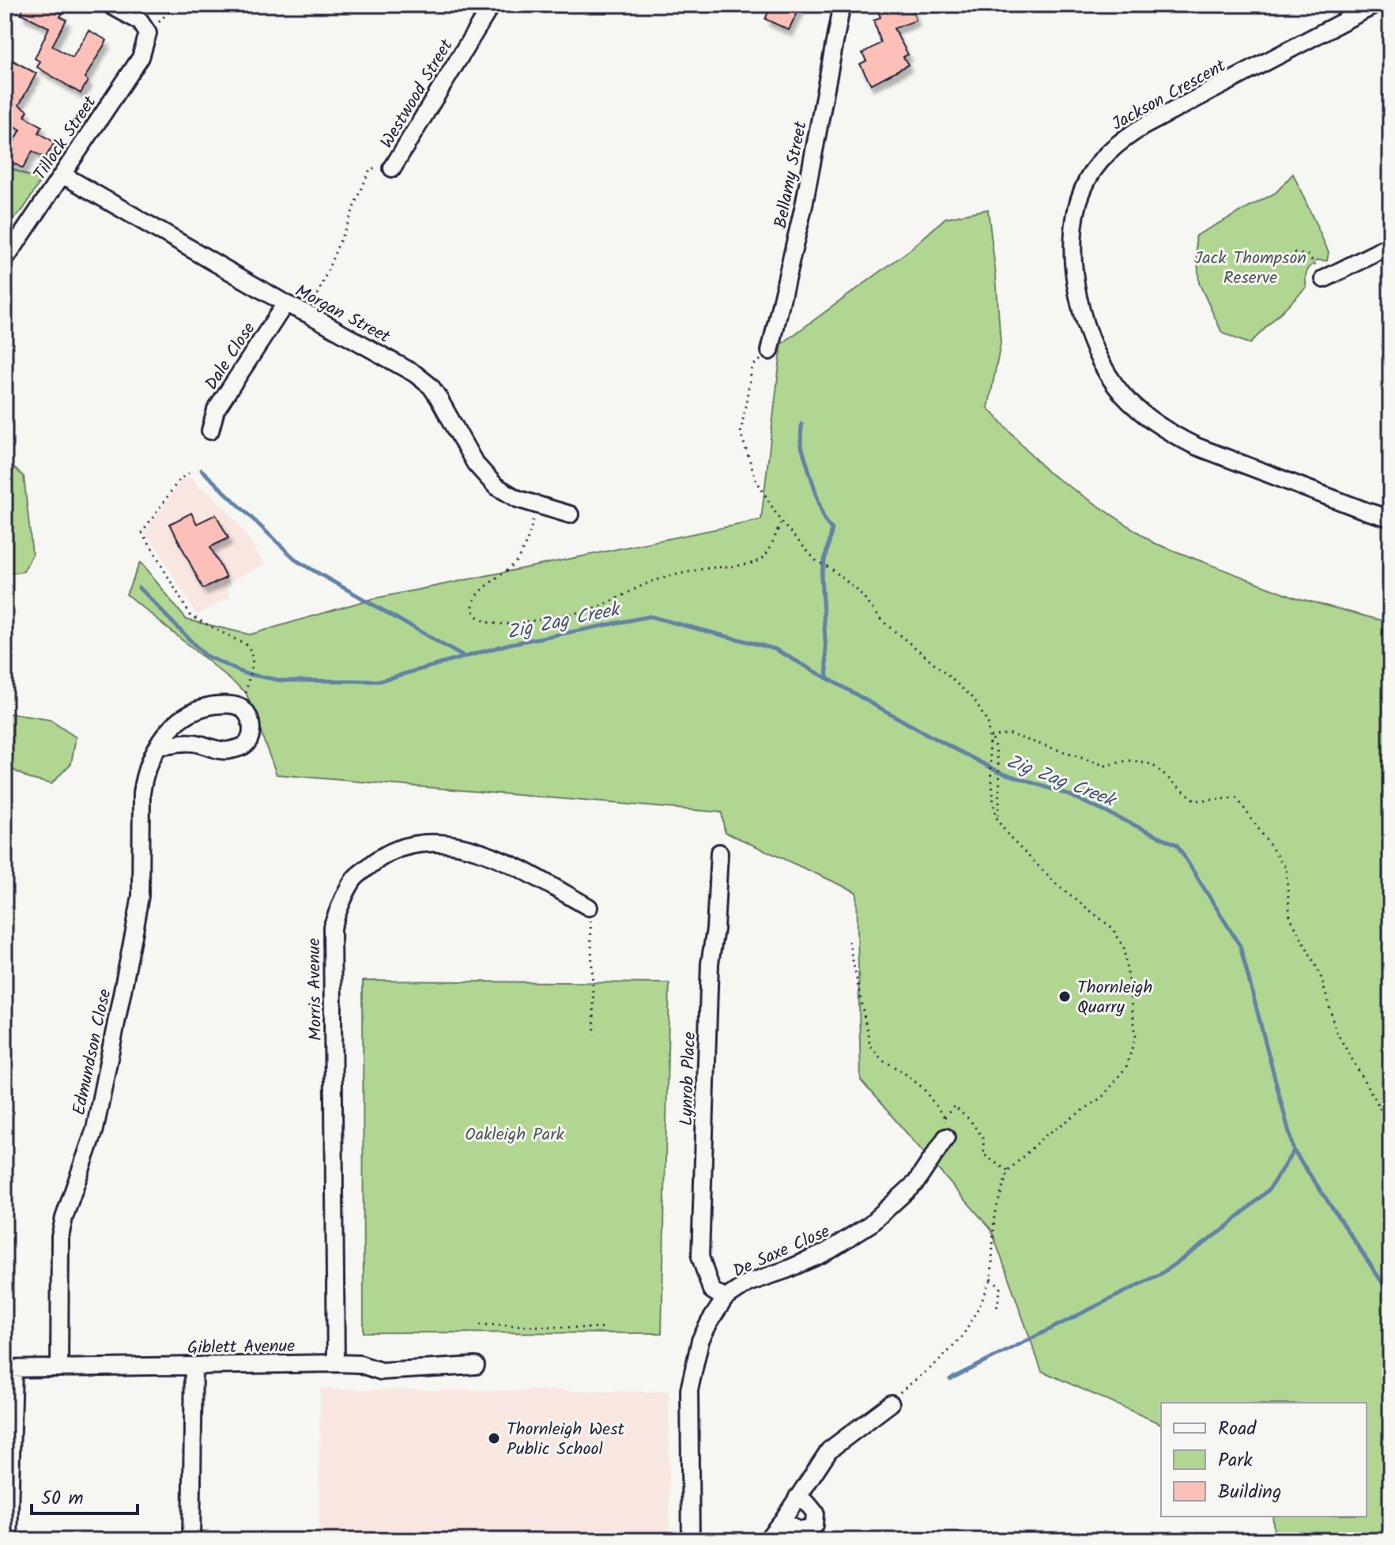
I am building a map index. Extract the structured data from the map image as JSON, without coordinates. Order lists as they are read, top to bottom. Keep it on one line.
{"streets":{"street":["Westwood Street","Jackson Crescent","Tillock Street","Bellamy Street","Morgan Street","Dale Close","Morris Avenue","Edmundson Close","Lynrob Place","De Saxe Close","Giblett Avenue"]},"crossings":[["Tillock Street","Morgan Street"],["Morgan Street","Dale Close"],["Morris Avenue","Giblett Avenue"],["Edmundson Close","Giblett Avenue"],["Lynrob Place","De Saxe Close"]],"water":["Zig Zag Creek"],"parks":["Jack Thompson Reserve","Oakleigh Park"],"places":["Thornleigh Quarry","Thornleigh West Public School"],"legend":["Road","Park","Building"],"scale_bar":"50 m"}
